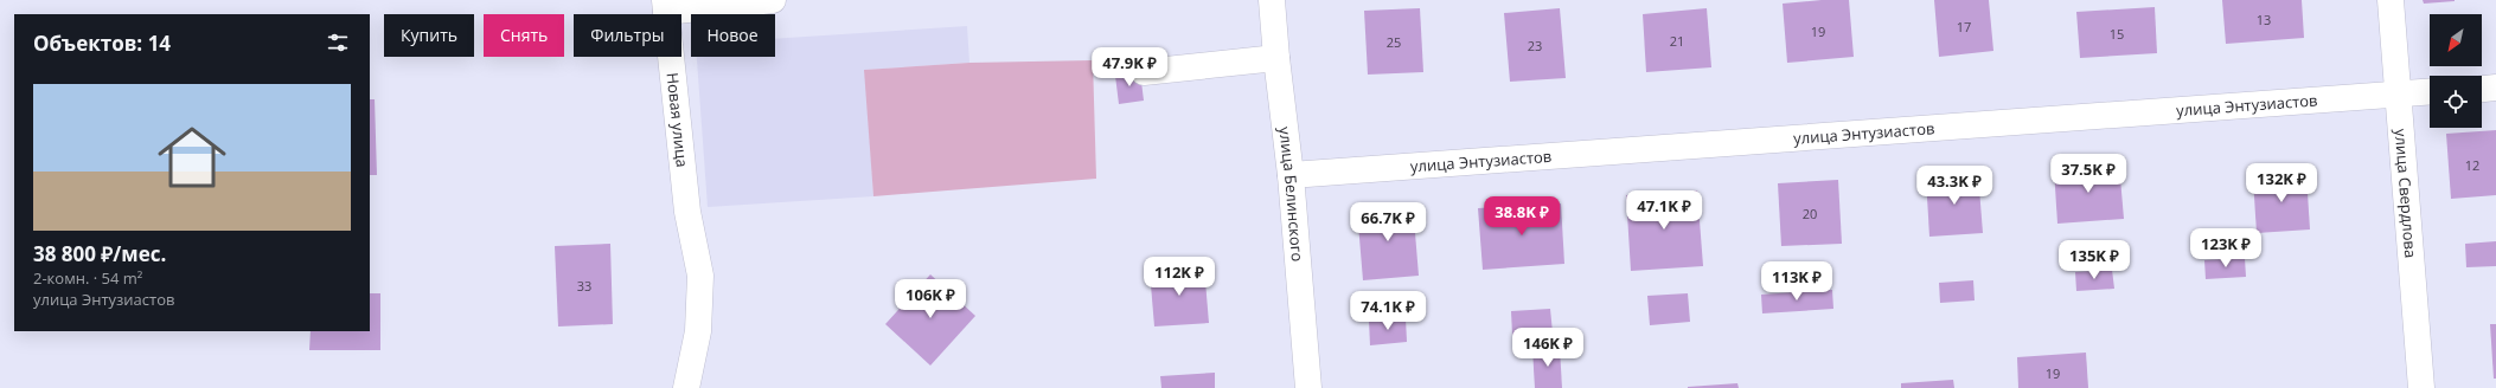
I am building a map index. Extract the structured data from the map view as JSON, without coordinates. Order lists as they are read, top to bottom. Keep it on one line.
{"streets":{"street":["улица Энтузиастов","Новая улица","улица Белинского","улица Свердлова"]},"crossings":[["улица Энтузиастов","улица Белинского"],["улица Энтузиастов","улица Свердлова"]],"house_numbers":["13","17","19","15","21","25","23","12","20","33","19"],"north":"bottom left","page":{"chip":["Купить","Снять","Фильтры","Новое"],"heading":"Объектов: 14","price":["47.9K ₽","37.5K ₽","132K ₽","43.3K ₽","47.1K ₽","38.8K ₽","66.7K ₽","123K ₽","135K ₽","112K ₽","113K ₽","106K ₽","74.1K ₽","146K ₽"],"list":[{"name":"38 800 ₽/мес.","note":"2-комн. · 54 m² · улица Энтузиастов"}]}}
